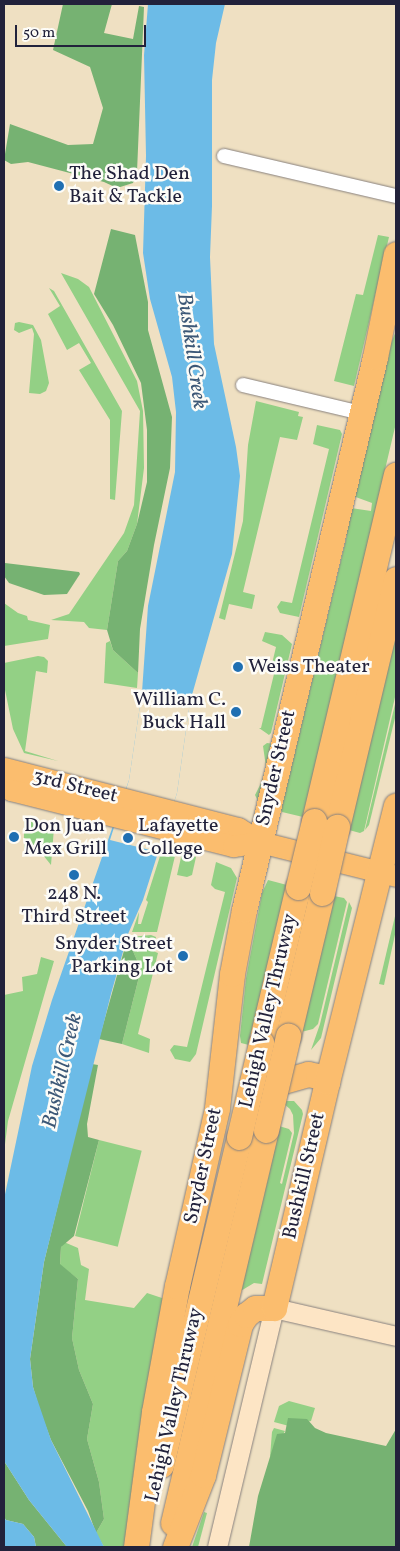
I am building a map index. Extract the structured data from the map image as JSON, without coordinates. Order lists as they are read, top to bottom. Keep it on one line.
{"streets":{"highway":["Snyder Street","Lehigh Valley Thruway","Bushkill Street"],"main road":["3rd Street"]},"crossings":[["Snyder Street","3rd Street"],["3rd Street","Bushkill Street"]],"water":["Bushkill Creek"],"places":["The Shad Den Bait & Tackle","Weiss Theater","William C. Buck Hall","Don Juan Mex Grill","Lafayette College","248 N. Third Street","Snyder Street Parking Lot"],"scale_bar":"50 m"}
